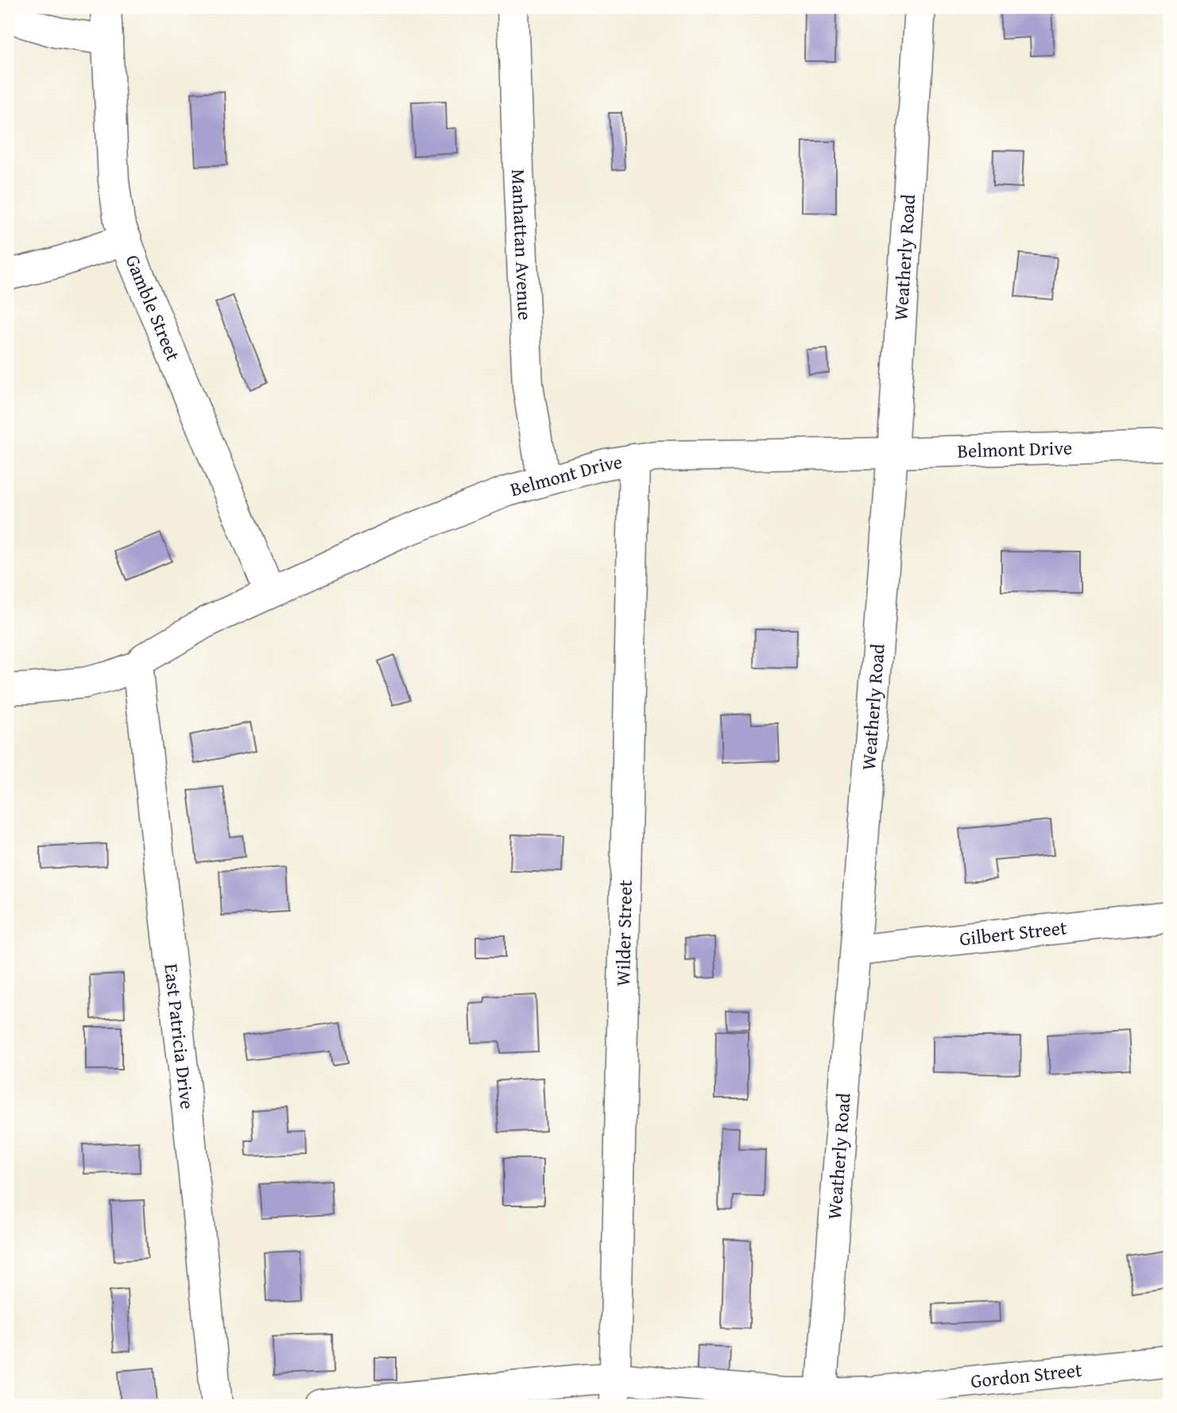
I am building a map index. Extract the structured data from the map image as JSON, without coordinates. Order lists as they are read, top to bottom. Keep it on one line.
{"streets":{"street":["Manhattan Avenue","Weatherly Road","Gamble Street","Belmont Drive","Wilder Street","Gilbert Street","East Patricia Drive","Gordon Street"]},"crossings":[["Manhattan Avenue","Belmont Drive"],["Weatherly Road","Belmont Drive"],["Weatherly Road","Gilbert Street"],["Weatherly Road","Gordon Street"],["Gamble Street","Belmont Drive"],["Belmont Drive","Wilder Street"],["Belmont Drive","East Patricia Drive"],["Wilder Street","Gordon Street"]]}
